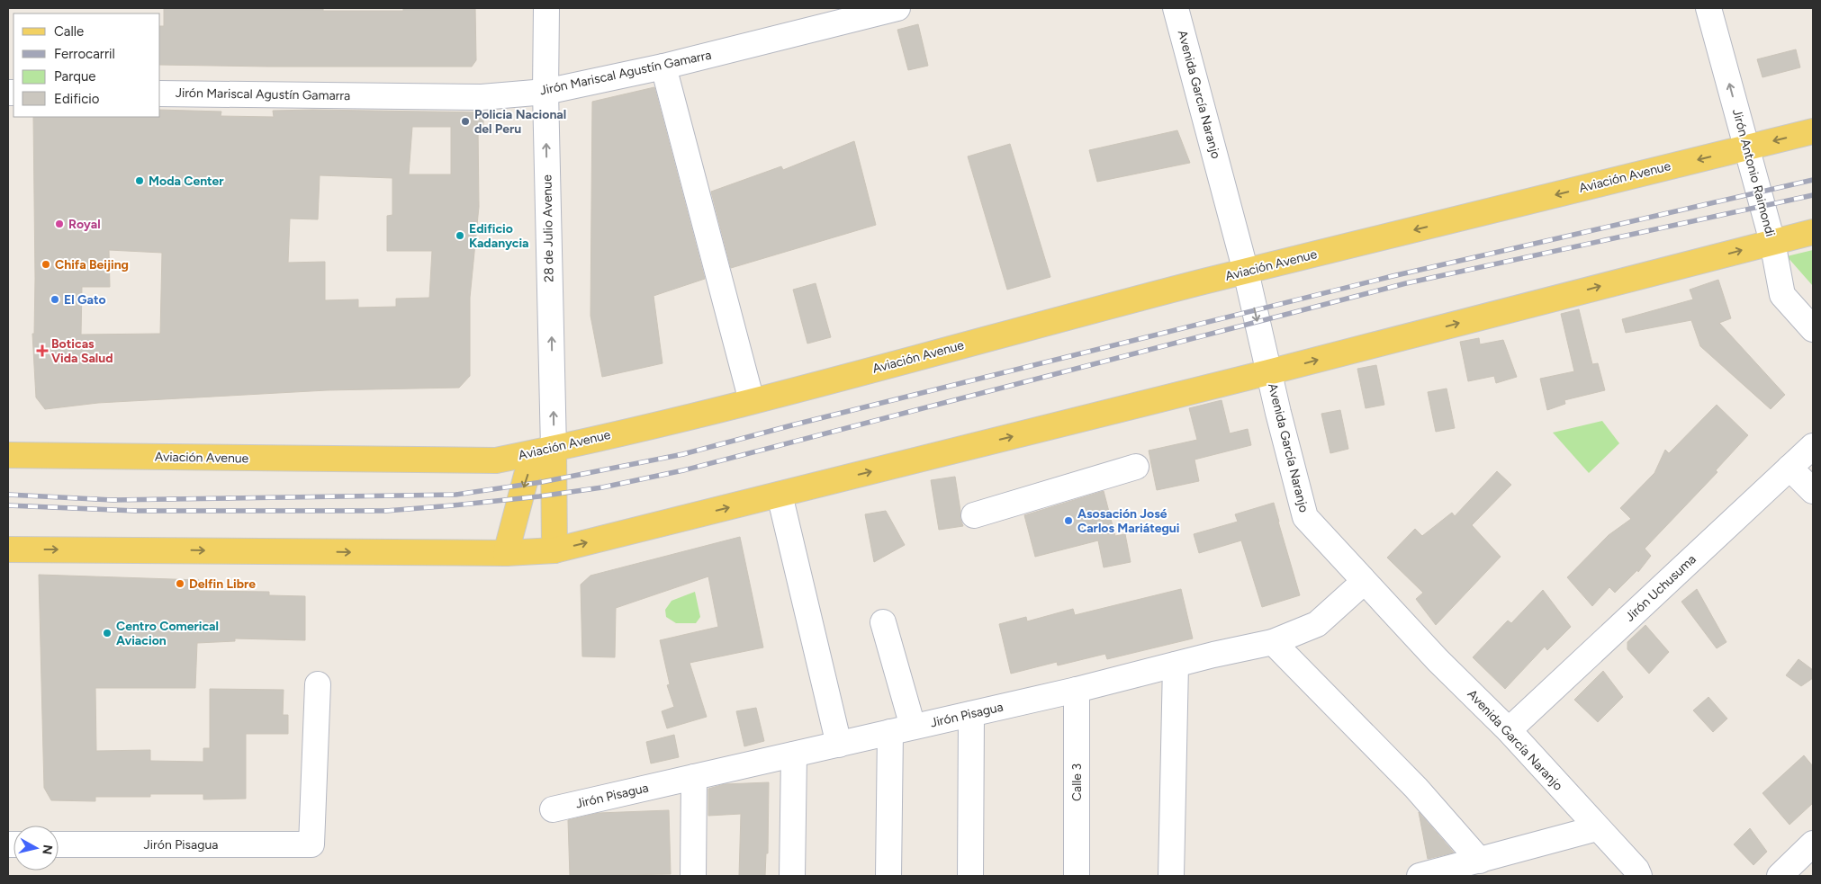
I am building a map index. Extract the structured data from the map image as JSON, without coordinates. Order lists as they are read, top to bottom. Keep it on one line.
{"streets":{"main road":["Aviación Avenue","28 de Julio Avenue"],"street":["Jirón Mariscal Agustín Gamarra","Avenida García Naranjo","Jirón Antonio Raimondi","Jirón Uchusuma","Jirón Pisagua","Calle 3"]},"crossings":[["Jirón Mariscal Agustín Gamarra","28 de Julio Avenue"],["Avenida García Naranjo","Aviación Avenue"],["Avenida García Naranjo","Jirón Uchusuma"],["Avenida García Naranjo","Jirón Pisagua"],["Jirón Antonio Raimondi","Aviación Avenue"],["Aviación Avenue","28 de Julio Avenue"],["Jirón Pisagua","Calle 3"]],"one_way":["Jirón Antonio Raimondi"],"places":{"other":["Policia Nacional del Peru","Moda Center","Royal","Edificio Kadanycia","Chifa Beijing","El Gato","Asosación José Carlos Mariátegui","Delfin Libre","Centro Comerical Aviacion"],"health":["Boticas Vida Salud"]},"legend":["Calle","Ferrocarril","Parque","Edificio"],"north":"right"}
